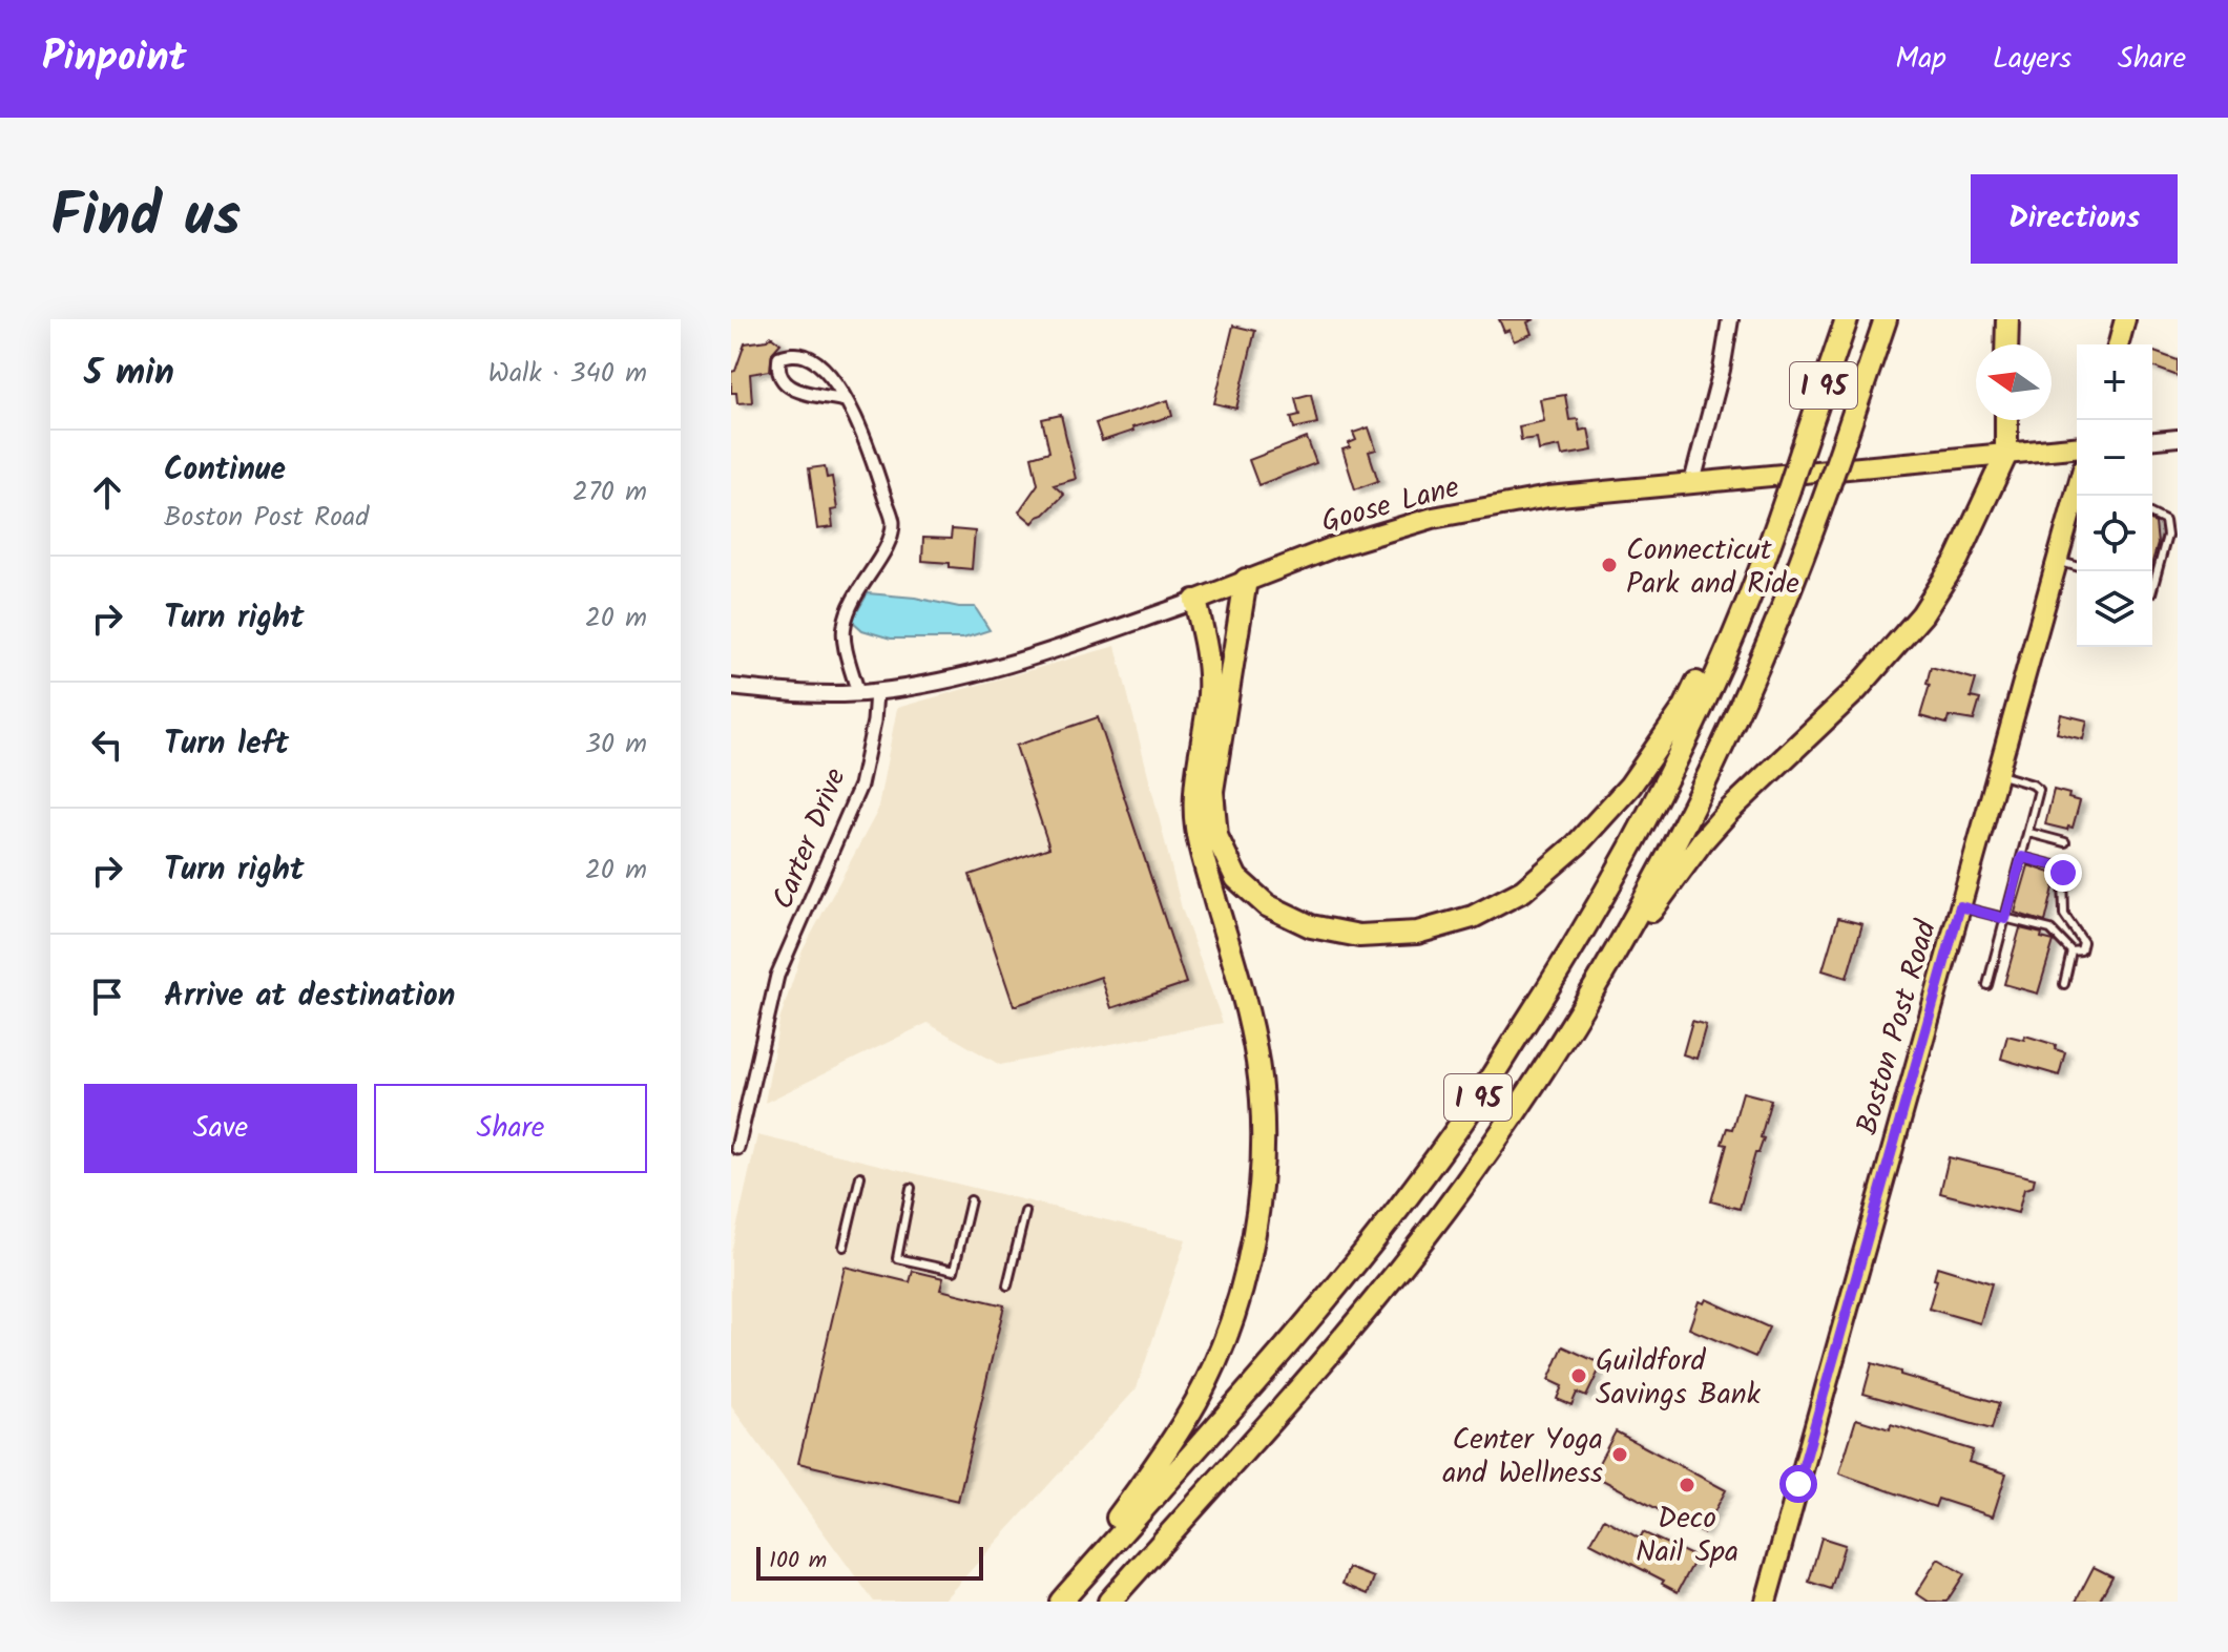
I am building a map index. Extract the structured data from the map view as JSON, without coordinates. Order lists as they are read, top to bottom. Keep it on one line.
{"streets":{"highway":["I 95"],"main road":["Goose Lane","Boston Post Road"],"street":["Carter Drive"]},"crossings":[["Goose Lane","Carter Drive"]],"places":["Connecticut Park and Ride","Guildford Savings Bank","Center Yoga and Wellness","Deco Nail Spa"],"scale_bar":"100 m","north":"left","page":{"header":"Pinpoint","nav":["Map","Layers","Share"],"title":"Find us","buttons":["Directions",["Save","Share"]],"heading":["5 min","Walk · 340 m"],"map_buttons":["+","−"],"list":[["Continue","Boston Post Road","270 m"],["Turn right","20 m"],["Turn left","30 m"],["Turn right","20 m"],"Arrive at destination"],"scale":"100 m"}}
